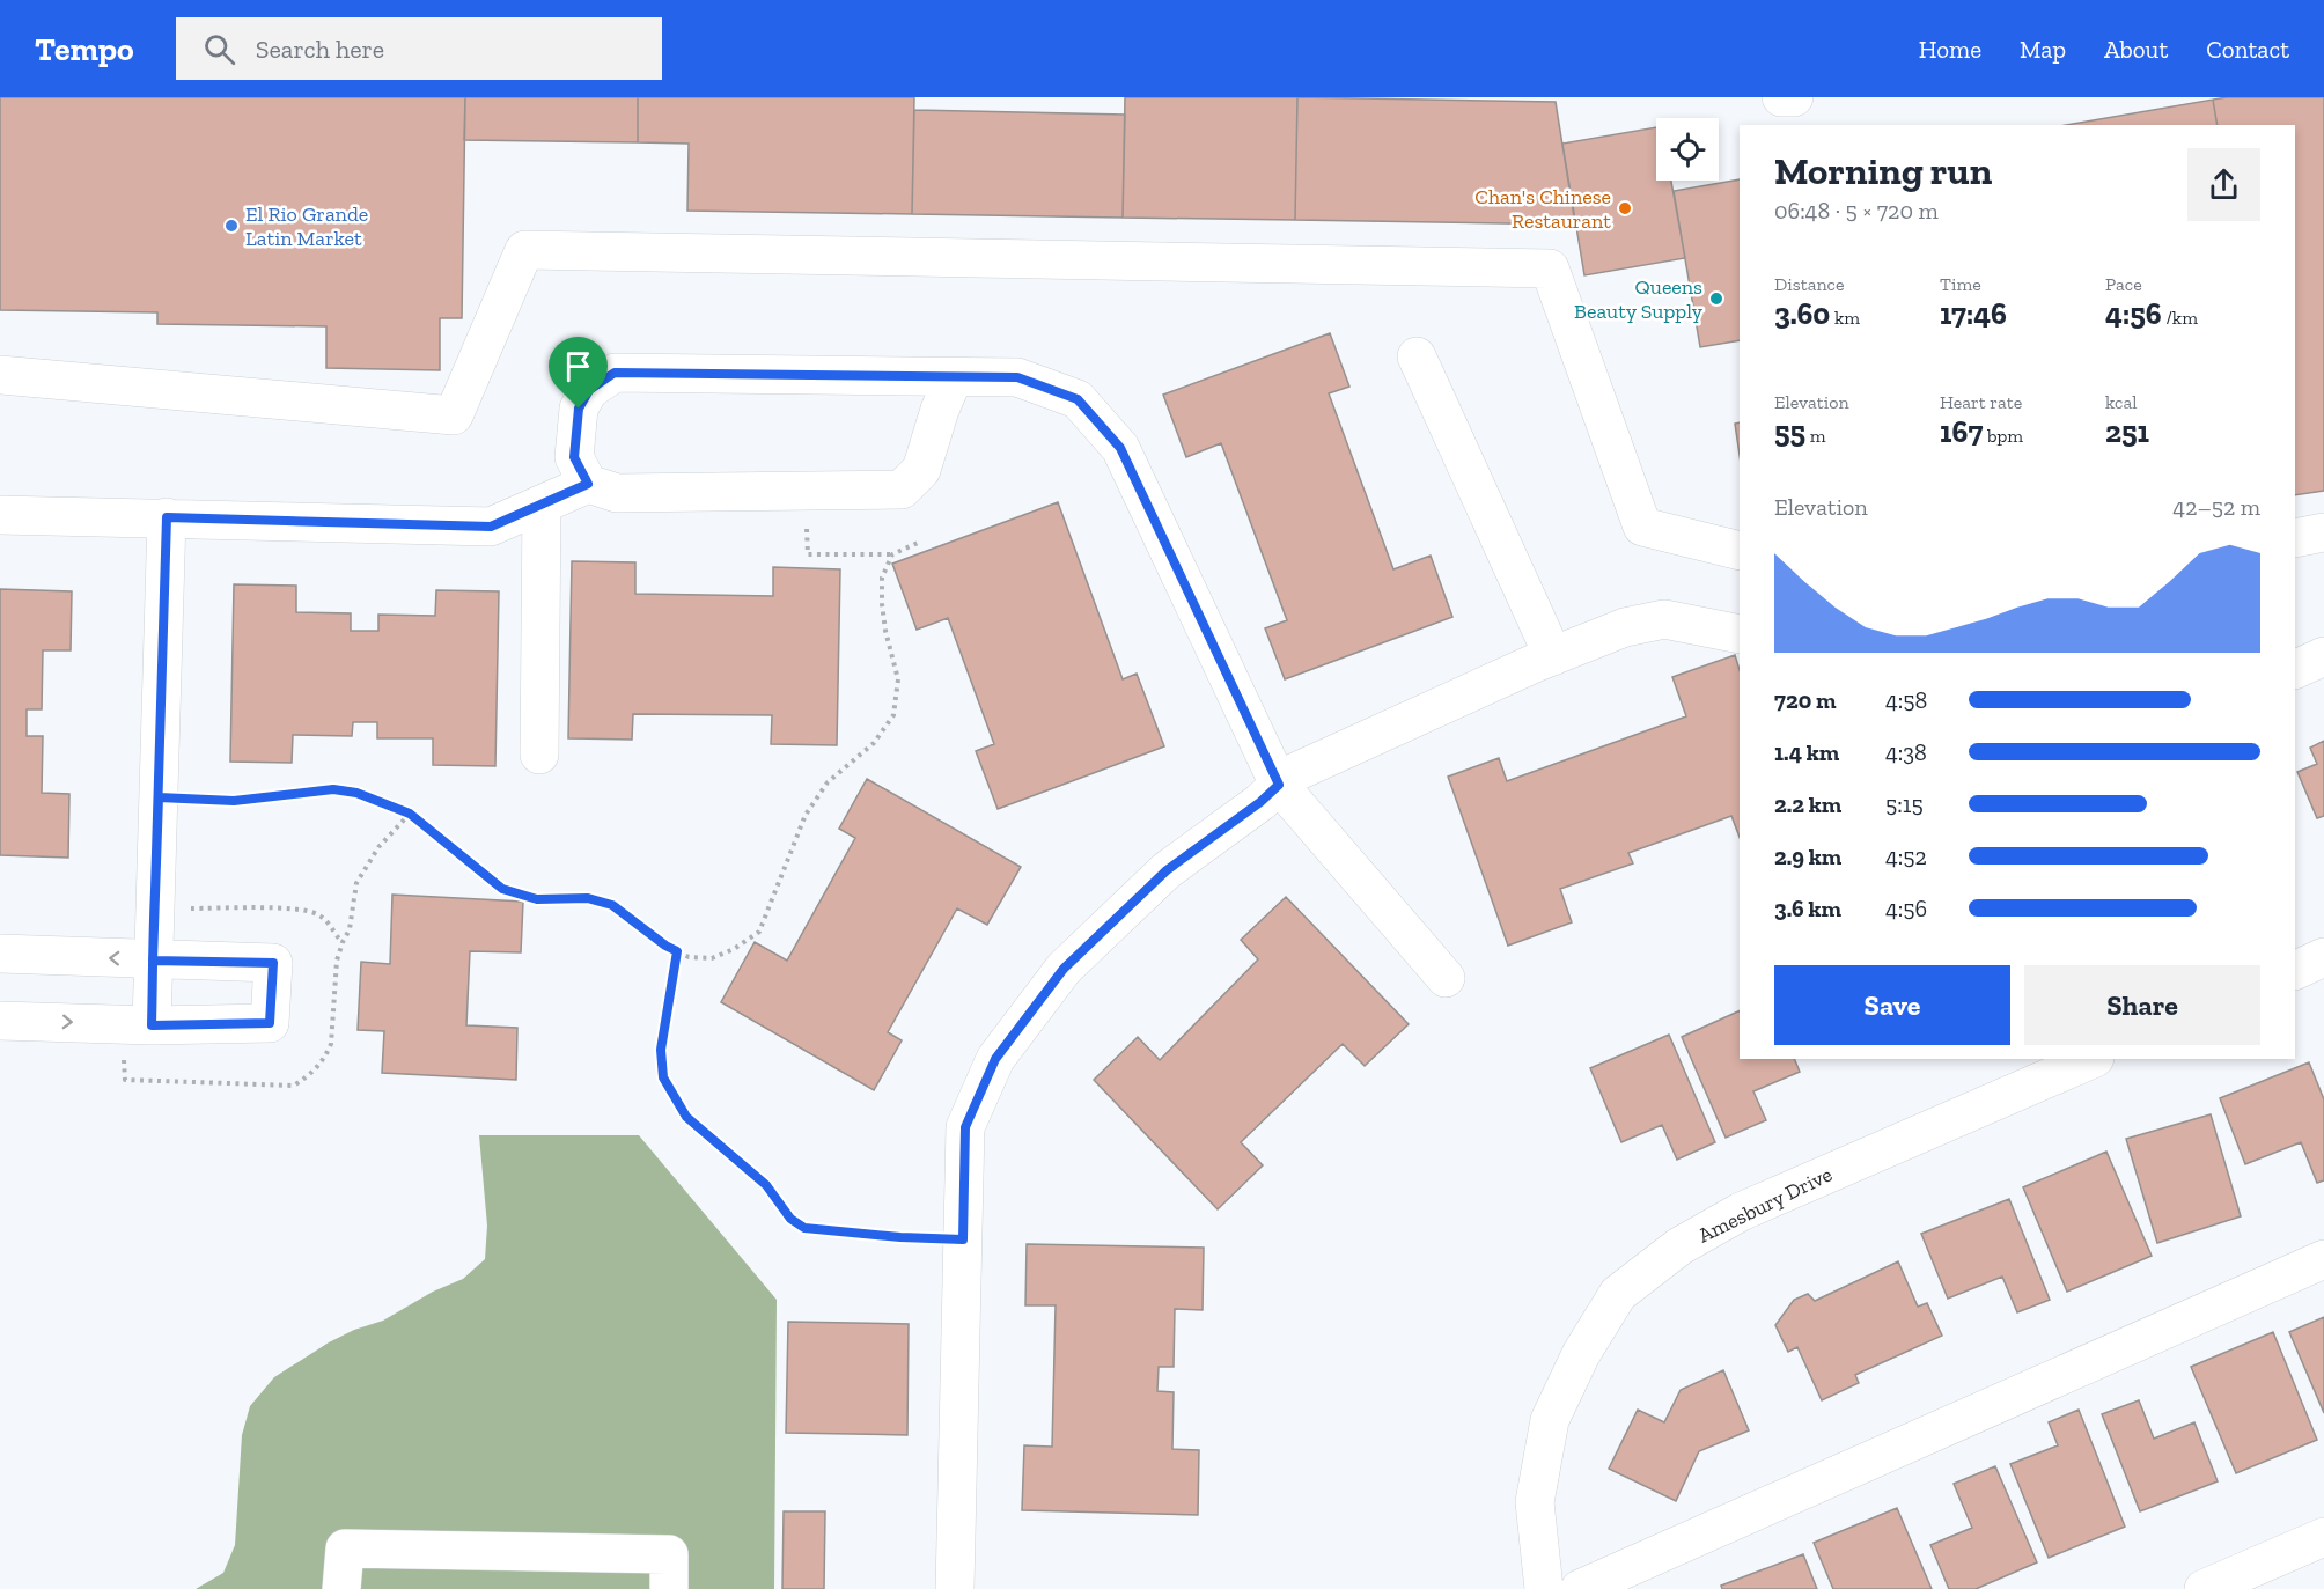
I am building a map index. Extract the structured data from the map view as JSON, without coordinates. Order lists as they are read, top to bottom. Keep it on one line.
{"streets":{"street":["Amesbury Drive"]},"places":["Chan's Chinese Restaurant","El Rio Grande Latin Market","Queens Beauty Supply"],"page":{"header":"Tempo","search":"Search here","nav":["Home","Map","About","Contact"],"heading":["Morning run","06:48 · 5 × 720 m"],"stats":[["Distance","3.60 km"],["Time","17:46"],["Pace","4:56 /km"],["Elevation","55 m"],["Heart rate","167 bpm"],["kcal","251"]],"chart":["Elevation","42–52 m"],"list":[{"name":"720 m","note":"4:58"},{"name":"1.4 km","note":"4:38"},{"name":"2.2 km","note":"5:15"},{"name":"2.9 km","note":"4:52"},{"name":"3.6 km","note":"4:56"}],"buttons":["Save","Share"]}}
